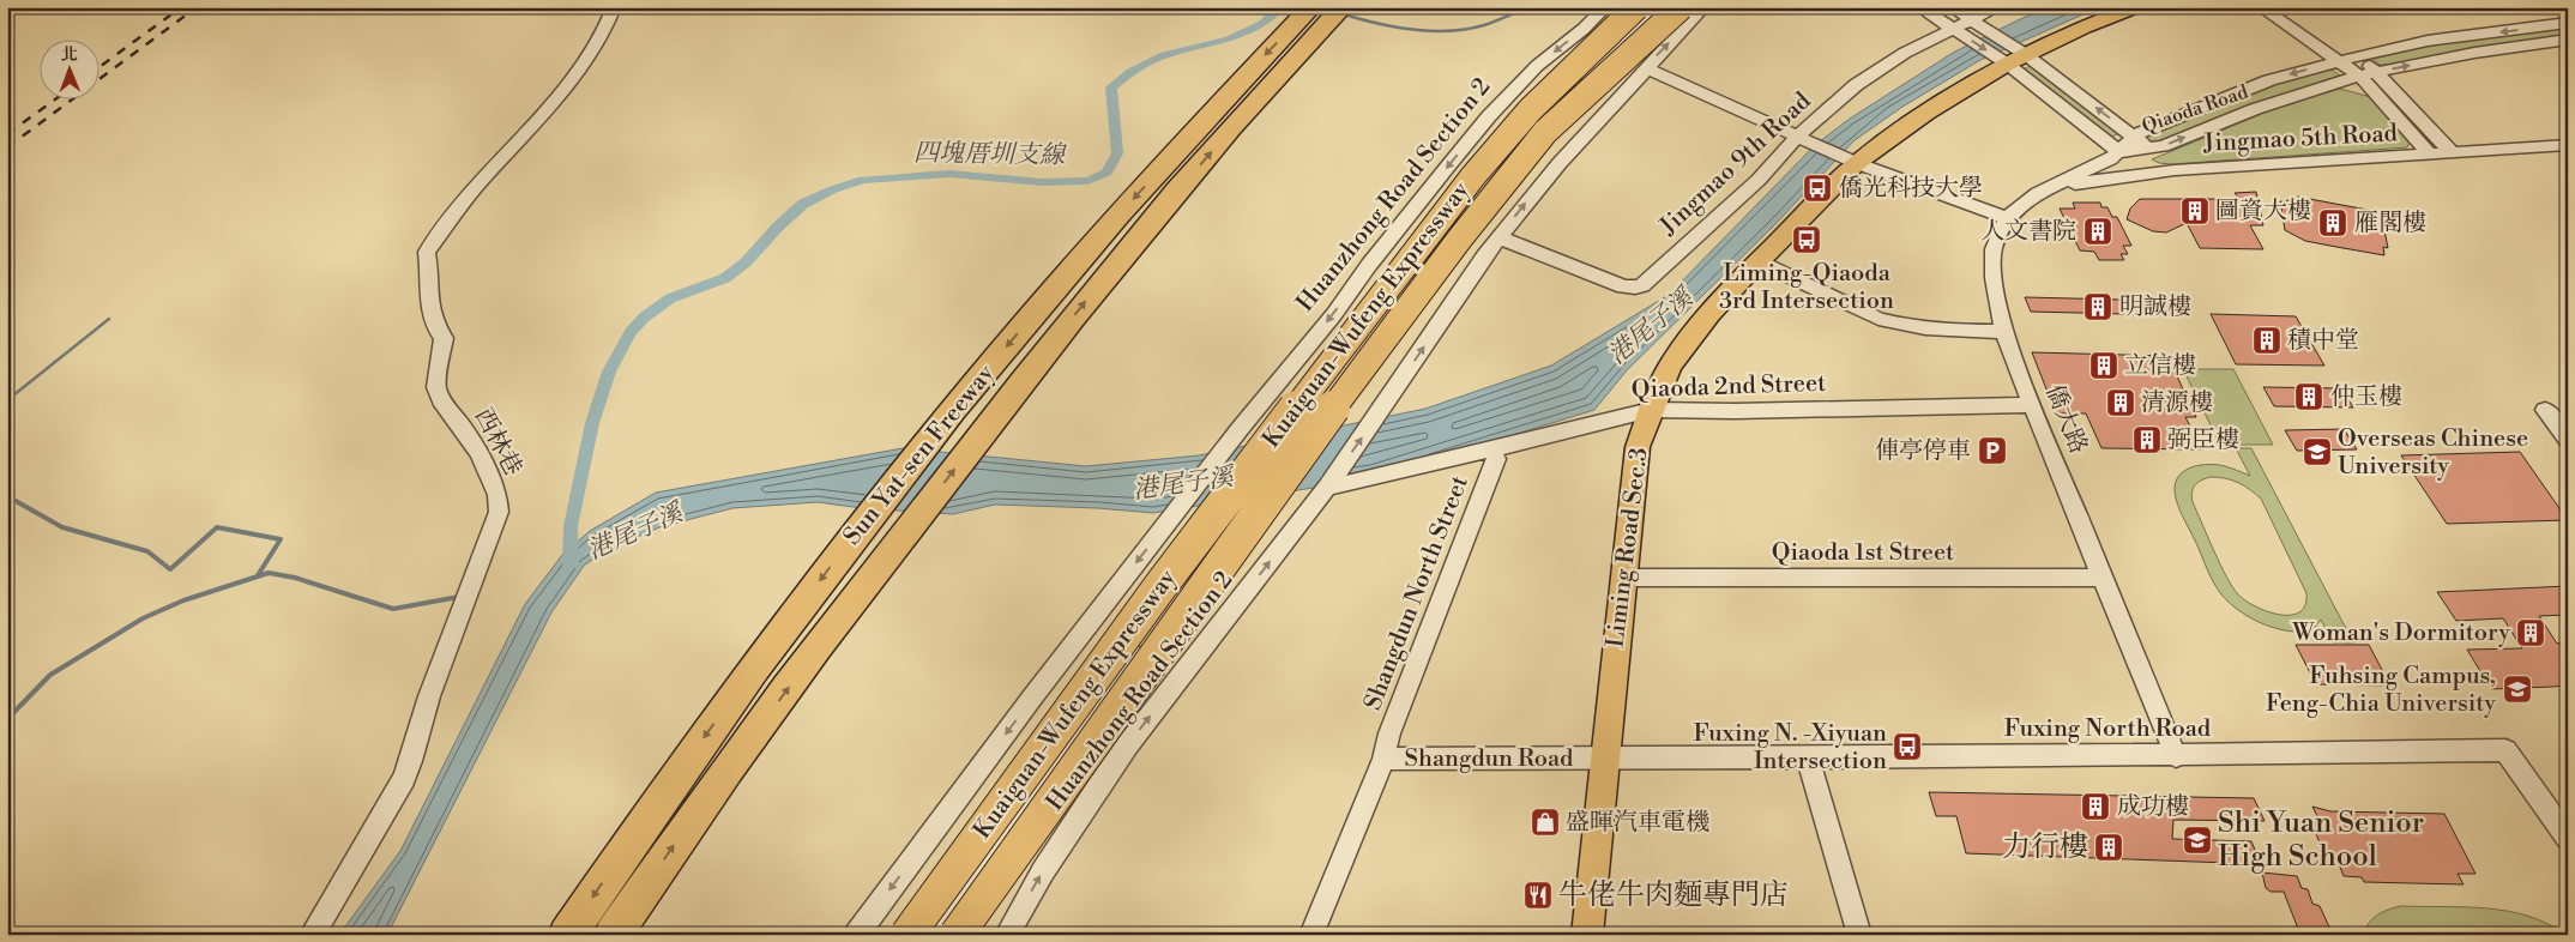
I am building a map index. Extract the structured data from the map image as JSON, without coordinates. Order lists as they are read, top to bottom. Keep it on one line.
{"streets":{"highway":["Kuaiguan-Wufeng Expressway","Sun Yat-sen Freeway"],"main road":["Liming Road Sec.3"],"street":["Qiaoda Road","Jingmao 5th Road","Jingmao 9th Road","Huanzhong Road Section 2","Qiaoda 2nd Street","僑大路","西林巷","Qiaoda 1st Street","Shangdun North Street","Fuxing North Road","Shangdun Road"]},"crossings":[["Qiaoda Road","僑大路"],["Jingmao 5th Road","僑大路"],["Jingmao 9th Road","Huanzhong Road Section 2"],["Huanzhong Road Section 2","Qiaoda 2nd Street"],["Qiaoda 2nd Street","僑大路"],["Qiaoda 2nd Street","Liming Road Sec.3"],["Qiaoda 2nd Street","Shangdun North Street"],["僑大路","Qiaoda 1st Street"],["僑大路","Fuxing North Road"],["Liming Road Sec.3","Qiaoda 1st Street"],["Liming Road Sec.3","Fuxing North Road"],["Liming Road Sec.3","Shangdun Road"],["Shangdun North Street","Shangdun Road"],["Fuxing North Road","Shangdun Road"]],"water":["四塊厝圳支線","港尾子溪"],"places":{"bus stop":["僑光科技大學","Liming-Qiaoda 3rd Intersection","Fuxing N. -Xiyuan Intersection"],"building":["圖資大樓","雁閣樓","人文書院","明誠樓","積中堂","立信樓","仲玉樓","清源樓","弼臣樓","Woman's Dormitory","成功樓","力行樓"],"parking":["俥亭停車"],"school or university":["Overseas Chinese University","Fuhsing Campus, Feng-Chia University","Shi Yuan Senior High School"],"shop":["盛暉汽車電機"],"restaurant":["牛佬牛肉麵專門店"]},"north":"top"}
